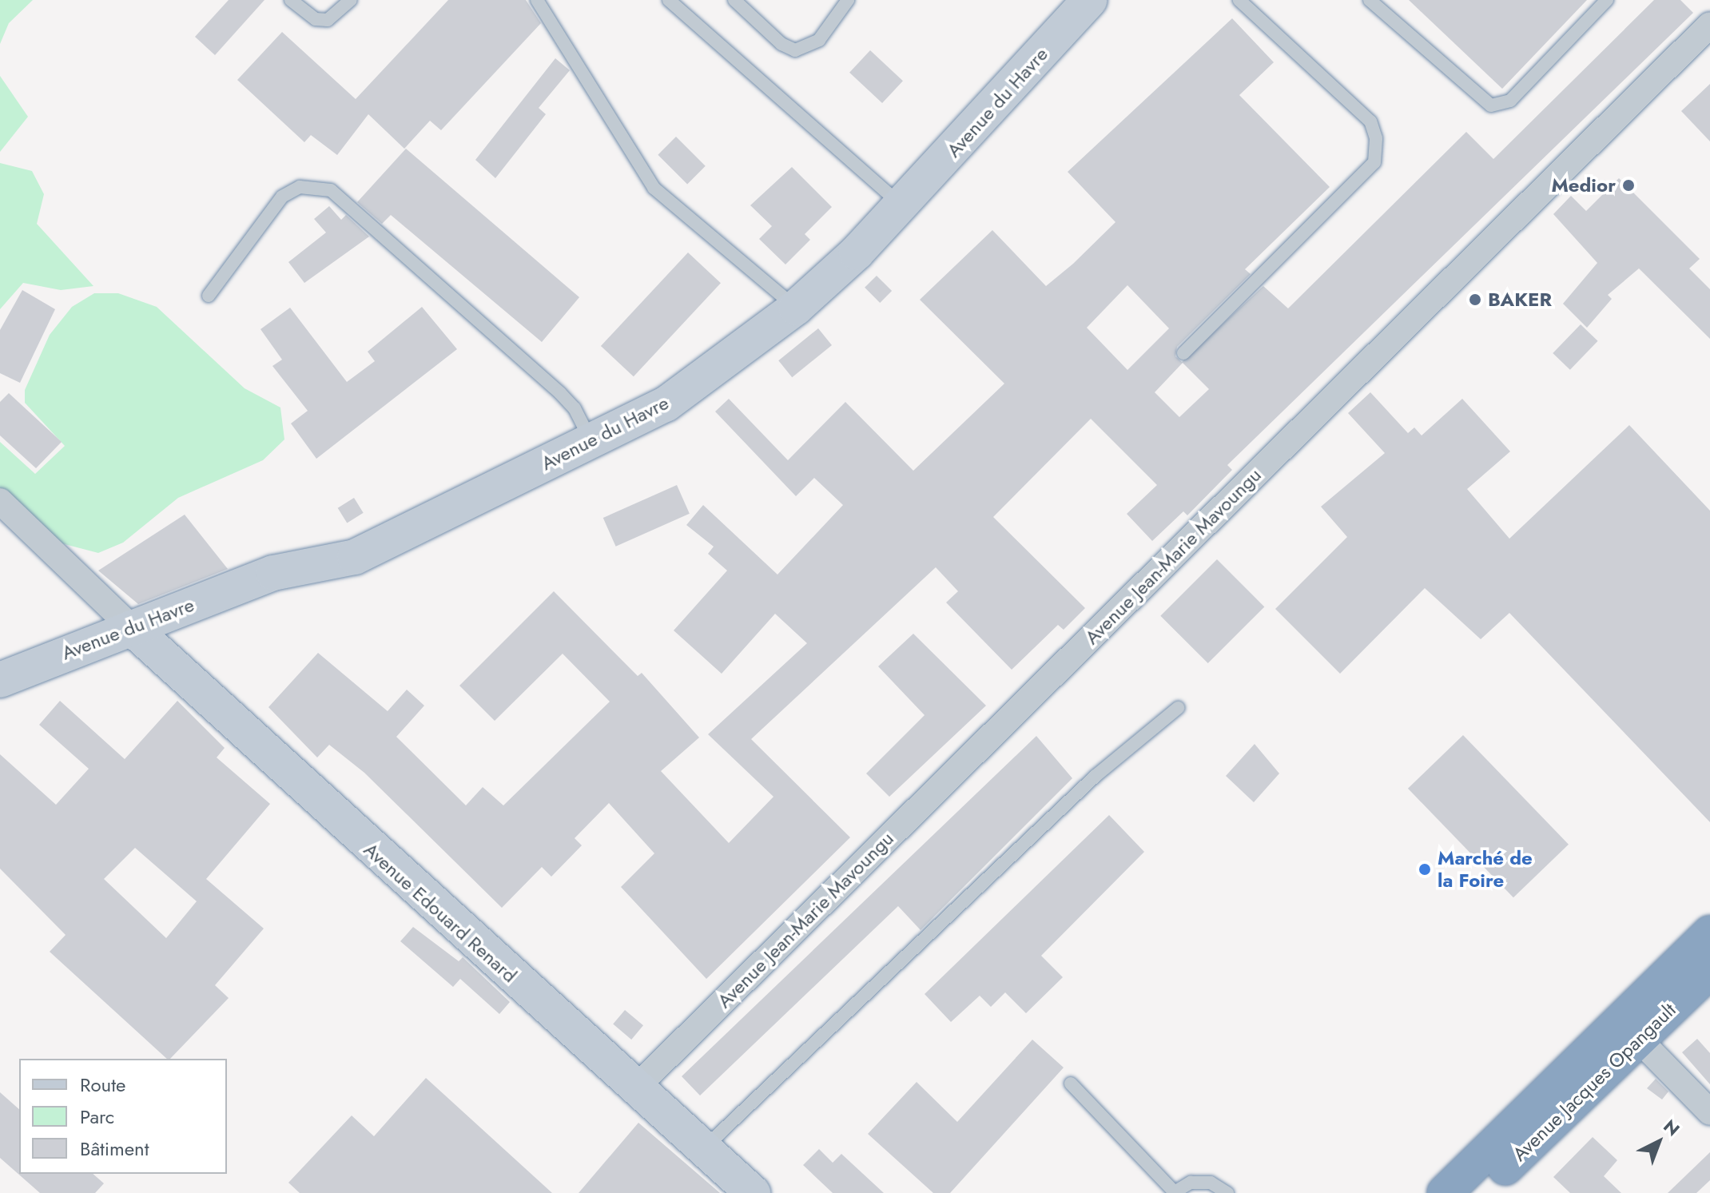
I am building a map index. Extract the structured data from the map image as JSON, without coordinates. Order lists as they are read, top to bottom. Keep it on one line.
{"streets":{"highway":["Avenue Jacques Opangault"],"street":["Avenue du Havre","Avenue Jean-Marie Mavoungu","Avenue Edouard Renard"]},"crossings":[["Avenue du Havre","Avenue Edouard Renard"],["Avenue Jean-Marie Mavoungu","Avenue Edouard Renard"]],"places":["Medior","BAKER","Marché de la Foire"],"legend":["Route","Parc","Bâtiment"],"north":"top right"}
